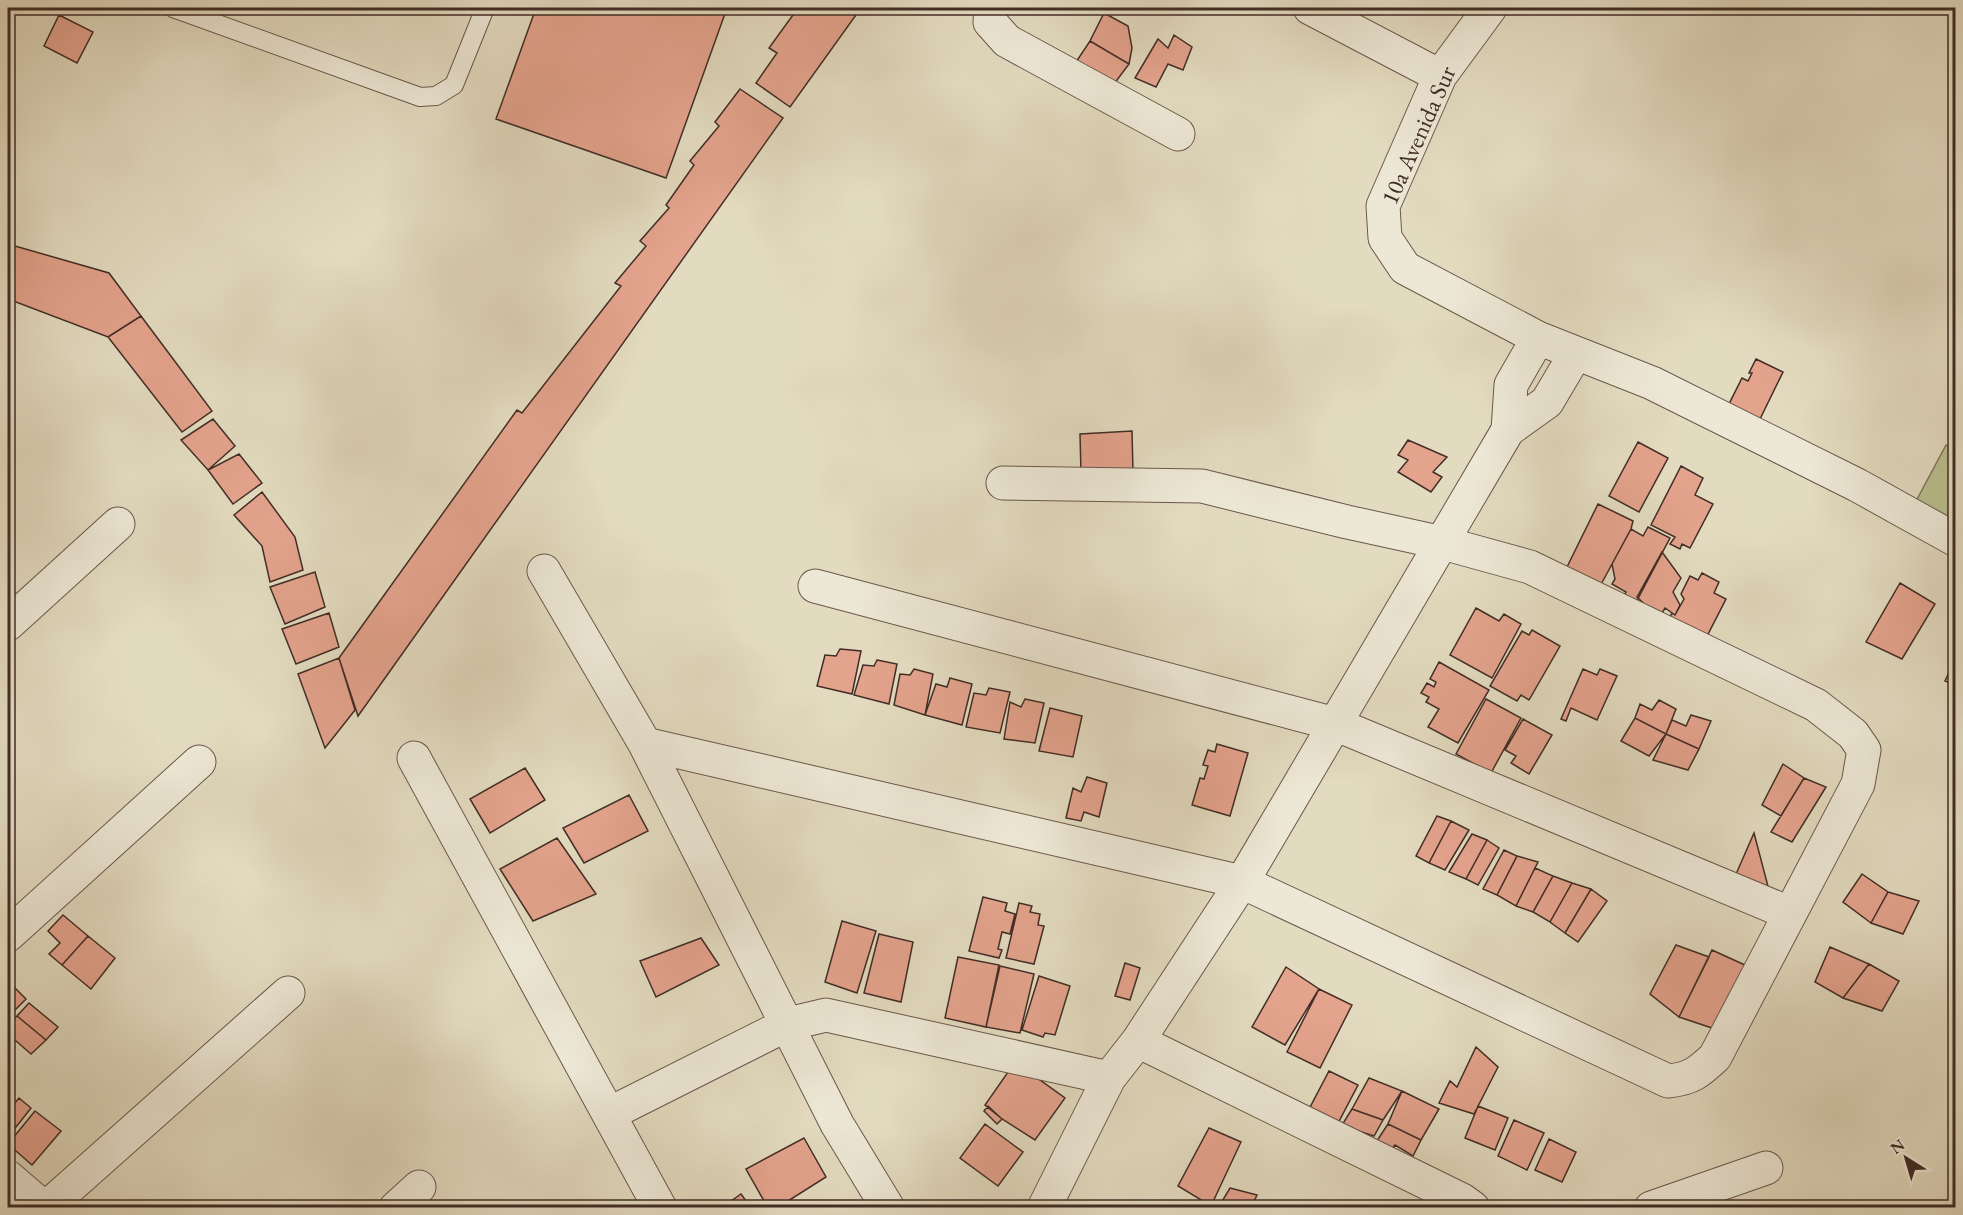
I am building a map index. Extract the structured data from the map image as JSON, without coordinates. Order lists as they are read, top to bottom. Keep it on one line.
{"streets":{"street":["10a Avenida Sur"]},"north":"top left"}
